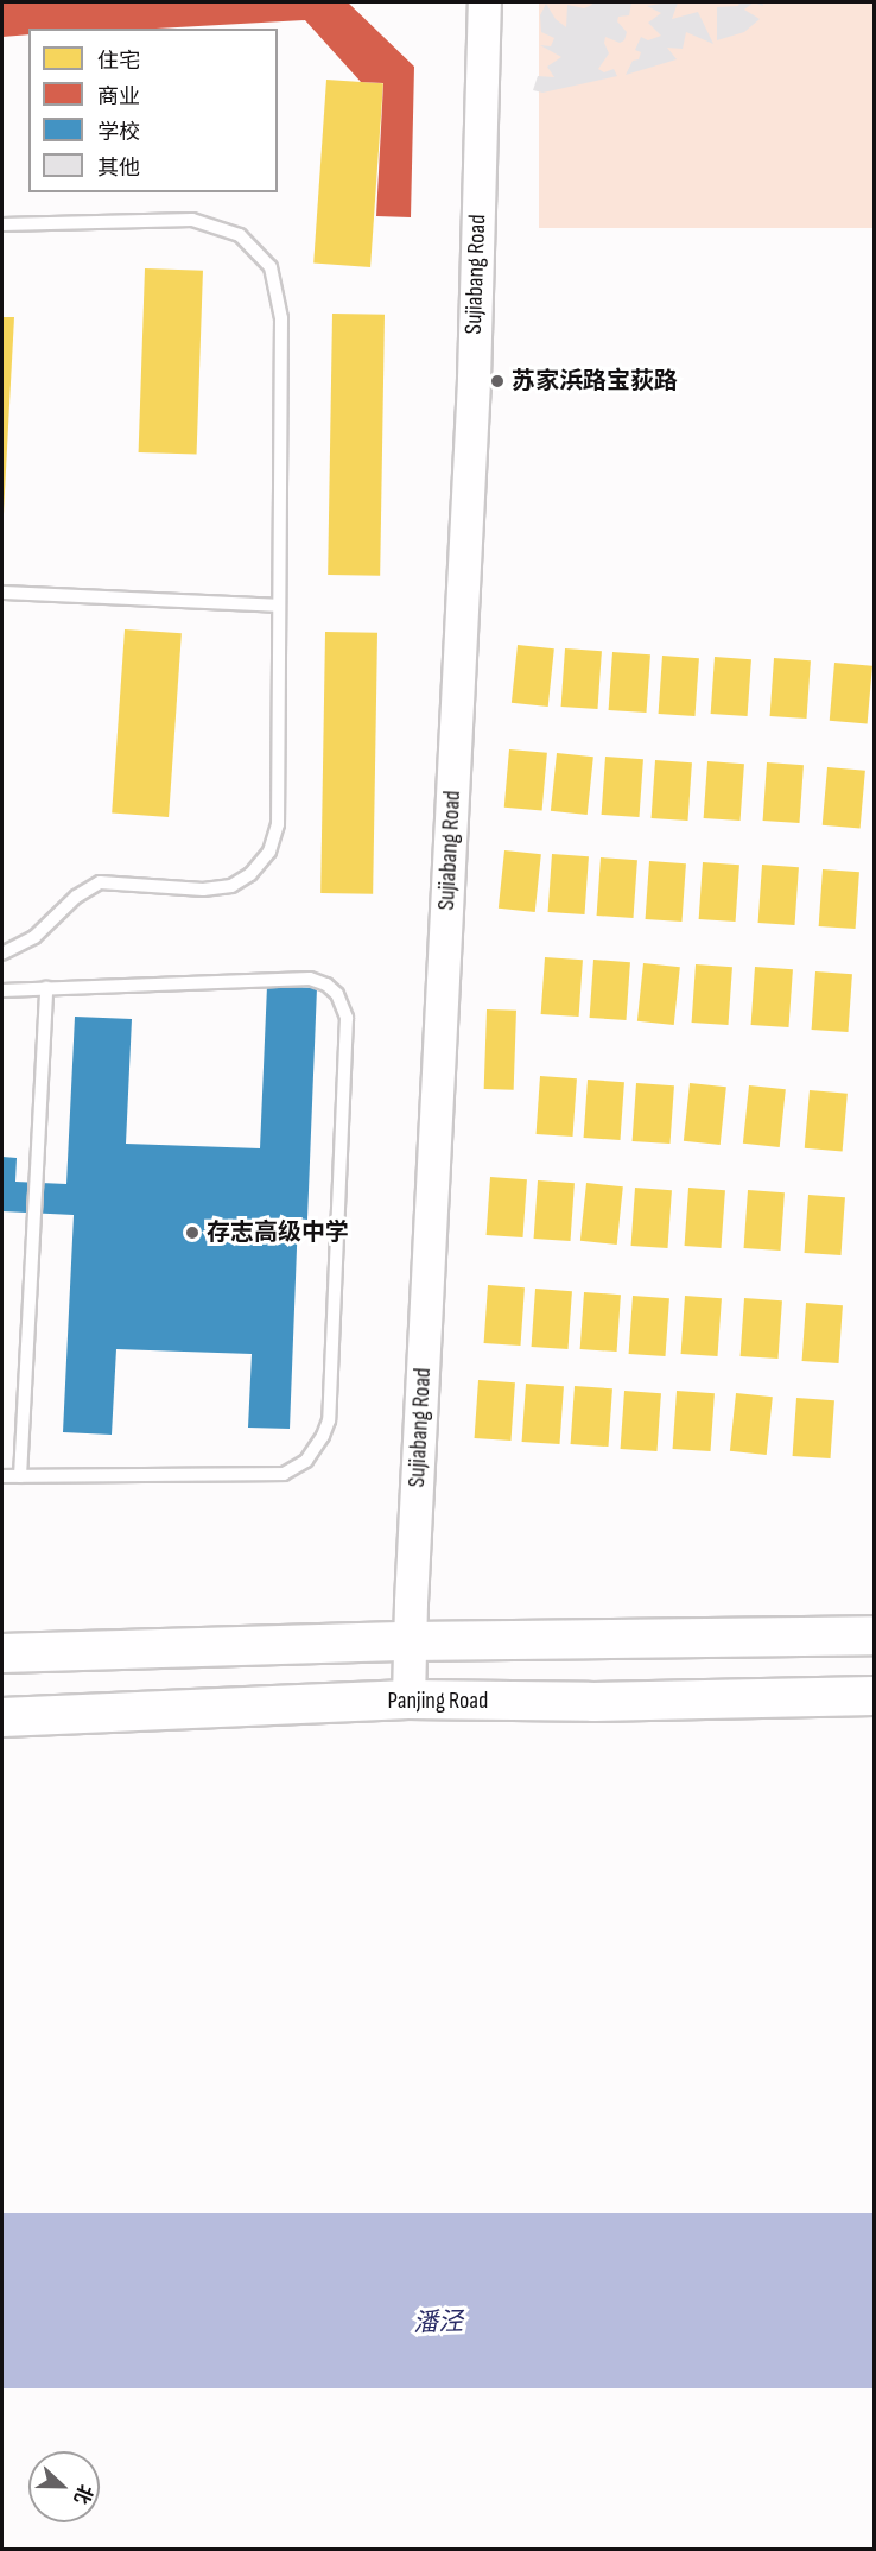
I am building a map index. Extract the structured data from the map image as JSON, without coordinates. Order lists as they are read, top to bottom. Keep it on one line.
{"streets":{"main road":["Panjing Road"],"street":["Sujiabang Road"]},"crossings":[["Sujiabang Road","Panjing Road"]],"water":["潘泾"],"places":["苏家浜路宝荻路","存志高级中学"],"legend":["住宅","商业","学校","其他"],"north":"right"}
